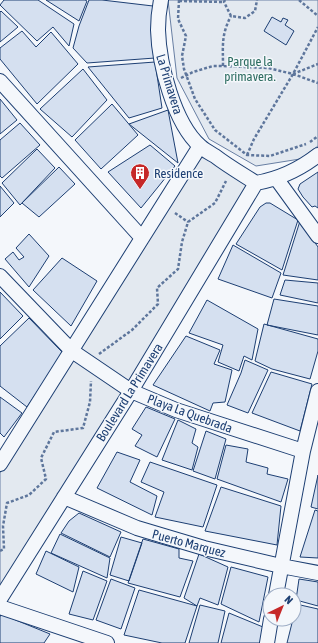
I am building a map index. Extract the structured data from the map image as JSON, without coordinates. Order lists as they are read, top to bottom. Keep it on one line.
{"streets":{"street":["La Primavera","Boulevard La Primavera","Playa La Quebrada","Puerto Marquez"]},"crossings":[["La Primavera","Boulevard La Primavera"],["Boulevard La Primavera","Playa La Quebrada"],["Boulevard La Primavera","Puerto Marquez"]],"parks":["Parque la primavera."],"places":{"building":["Residence"]},"north":"top right"}
